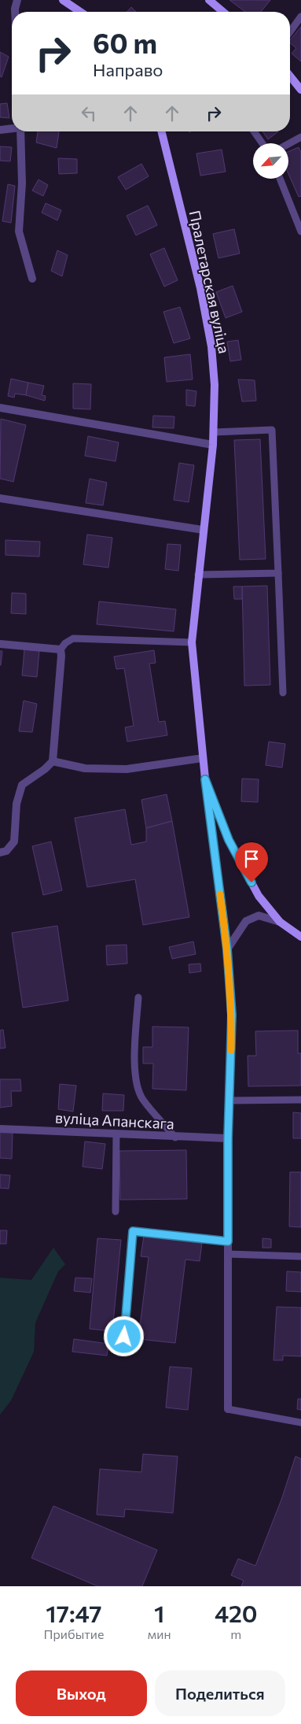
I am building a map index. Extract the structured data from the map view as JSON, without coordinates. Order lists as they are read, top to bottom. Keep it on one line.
{"streets":{"main road":["Пралетарская вуліца"],"street":["вуліца Апанскага"]},"north":"bottom left","page":{"turn":["60 m","Направо"],"eta":["17:47","Прибытие","1","мин","420","m"],"buttons":["Выход","Поделиться"]}}
